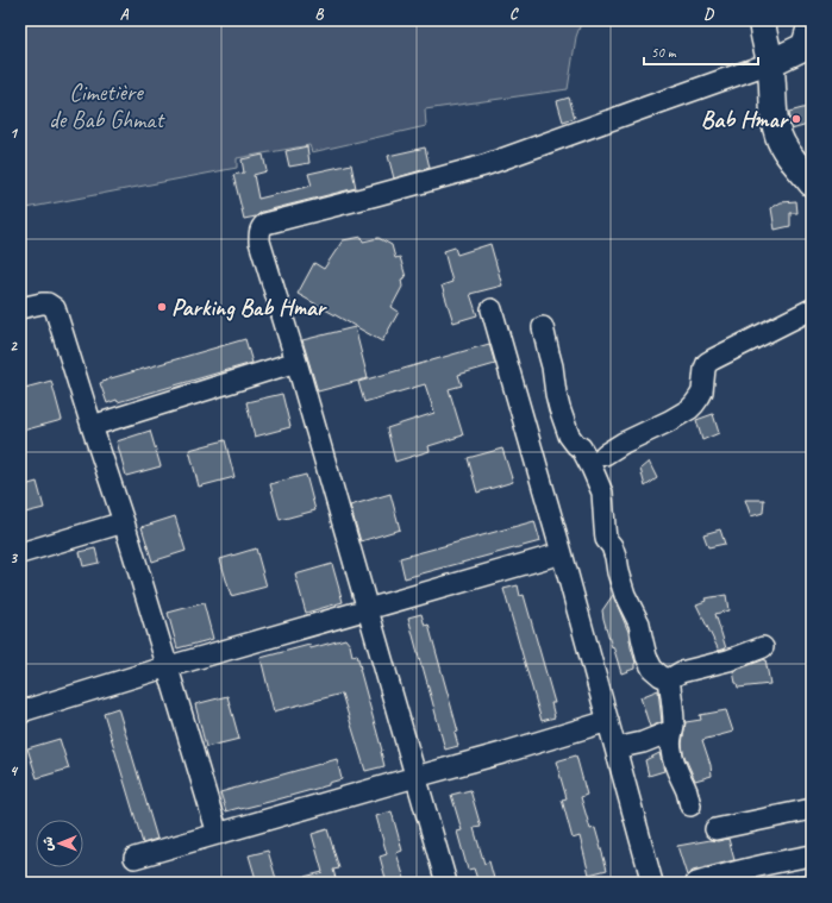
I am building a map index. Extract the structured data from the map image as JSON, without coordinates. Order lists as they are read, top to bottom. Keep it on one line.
{"parks":["Cimetière de Bab Ghmat"],"places":["Bab Hmar","Parking Bab Hmar"],"scale_bar":"50 m","north":"left","grid":{"columns":["A","B","C","D"],"rows":["1","2","3","4"]}}
